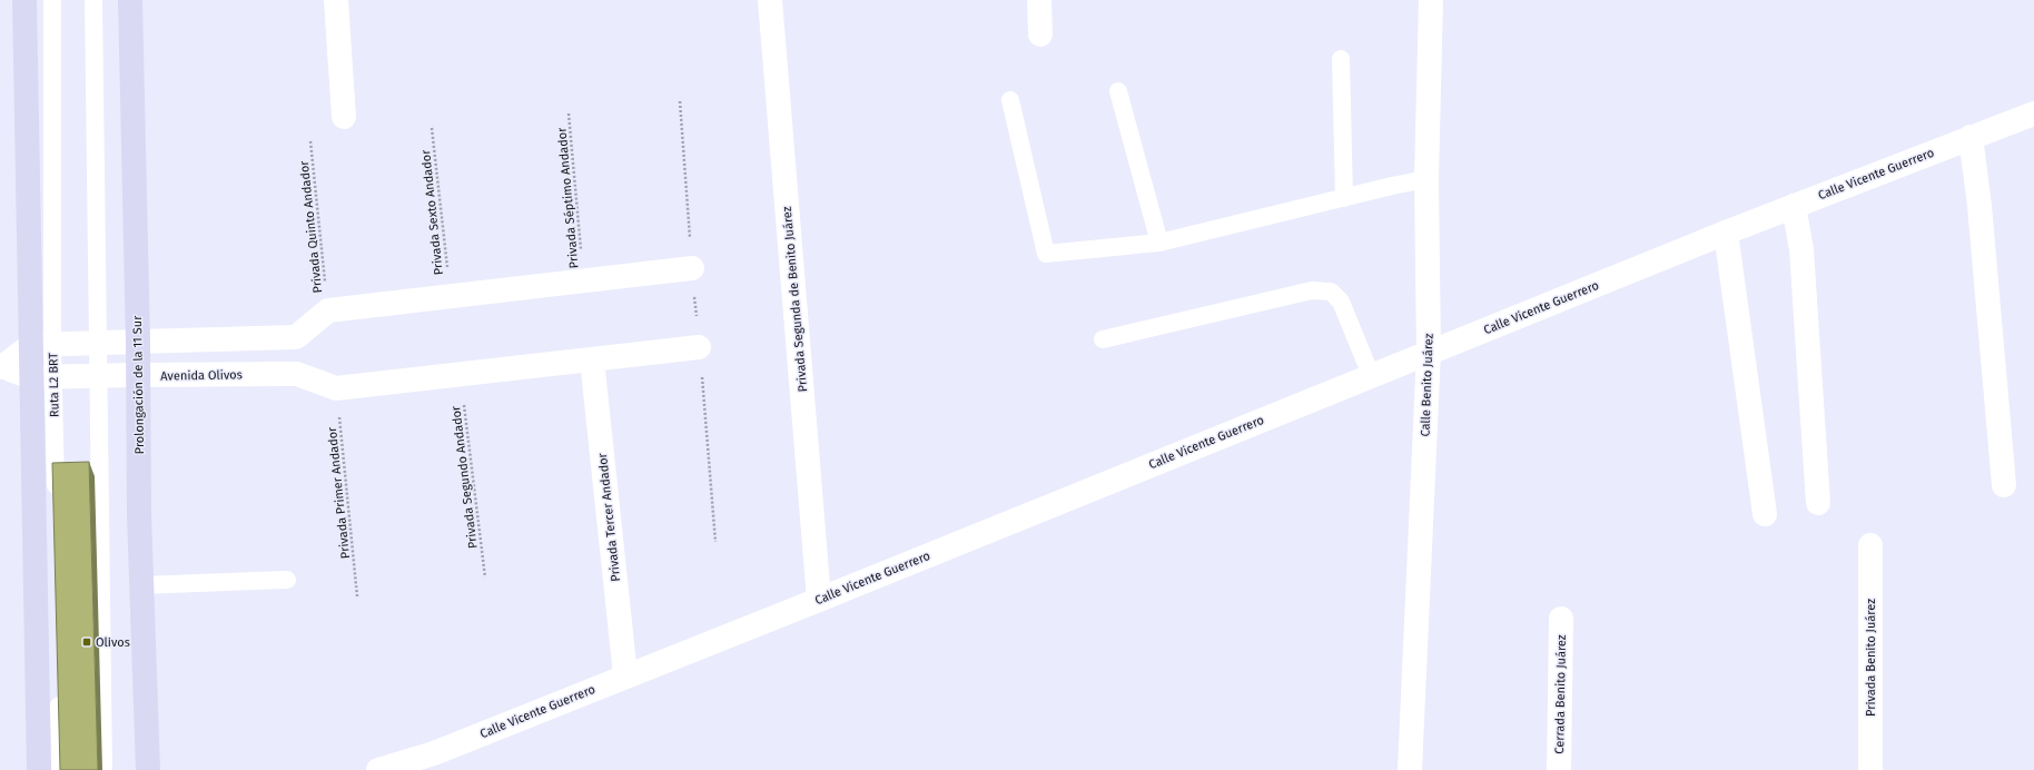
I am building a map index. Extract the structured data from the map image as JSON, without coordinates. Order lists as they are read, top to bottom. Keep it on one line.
{"streets":{"main road":["Prolongación de la 11 Sur"],"street":["Calle Vicente Guerrero","Privada Segunda de Benito Juárez","Avenida Olivos","Calle Benito Juárez","Privada Tercer Andador","Privada Benito Juárez","Cerrada Benito Juárez"],"lane":["Ruta L2 BRT"],"path":["Privada Séptimo Andador","Privada Sexto Andador","Privada Quinto Andador","Privada Segundo Andador","Privada Primer Andador"]},"crossings":[["Calle Vicente Guerrero","Privada Segunda de Benito Juárez"],["Calle Vicente Guerrero","Calle Benito Juárez"],["Calle Vicente Guerrero","Privada Tercer Andador"],["Avenida Olivos","Ruta L2 BRT"],["Avenida Olivos","Prolongación de la 11 Sur"]],"places":{"transit":["Olivos"]}}
